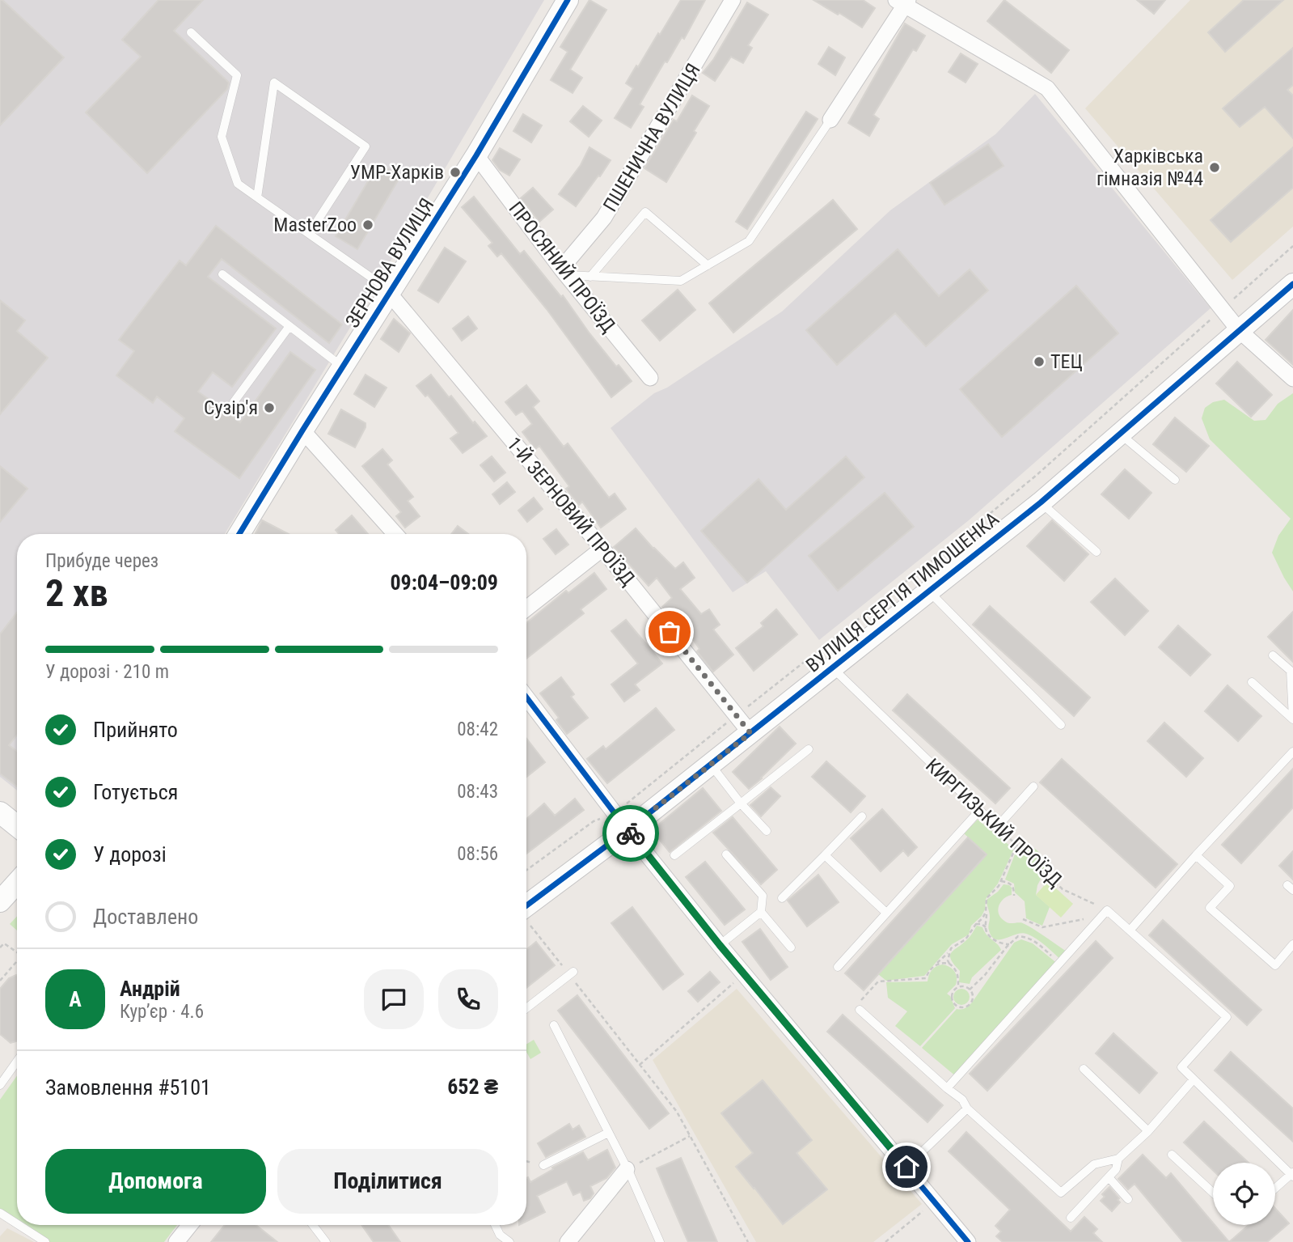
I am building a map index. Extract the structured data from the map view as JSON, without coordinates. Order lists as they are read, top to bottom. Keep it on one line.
{"streets":{"street":["ПШЕНИЧНА ВУЛИЦЯ","ЗЕРНОВА ВУЛИЦЯ","ПРОСЯНИЙ ПРОЇЗД","1-Й ЗЕРНОВИЙ ПРОЇЗД","ВУЛИЦЯ СЕРГІЯ ТИМОШЕНКА"],"lane":["КИРГИЗЬКИЙ ПРОЇЗД"]},"crossings":[["ПШЕНИЧНА ВУЛИЦЯ","ПРОСЯНИЙ ПРОЇЗД"],["ЗЕРНОВА ВУЛИЦЯ","ПРОСЯНИЙ ПРОЇЗД"],["ЗЕРНОВА ВУЛИЦЯ","1-Й ЗЕРНОВИЙ ПРОЇЗД"],["1-Й ЗЕРНОВИЙ ПРОЇЗД","ВУЛИЦЯ СЕРГІЯ ТИМОШЕНКА"],["ВУЛИЦЯ СЕРГІЯ ТИМОШЕНКА","КИРГИЗЬКИЙ ПРОЇЗД"]],"places":["Харківська гімназія №44","УМР-Харків","MasterZoo","ТЕЦ","Сузір'я"],"page":{"heading":["2 хв","Прибуде через","09:04–09:09"],"panel":["Андрій","Кур’єр · 4.6","Замовлення #5101","652 ₴"],"bar":"У дорозі · 210 m","list":[["Прийнято","08:42"],["Готується","08:43"],["У дорозі","08:56"],"Доставлено"],"round":"А","buttons":["Допомога","Поділитися"]}}
